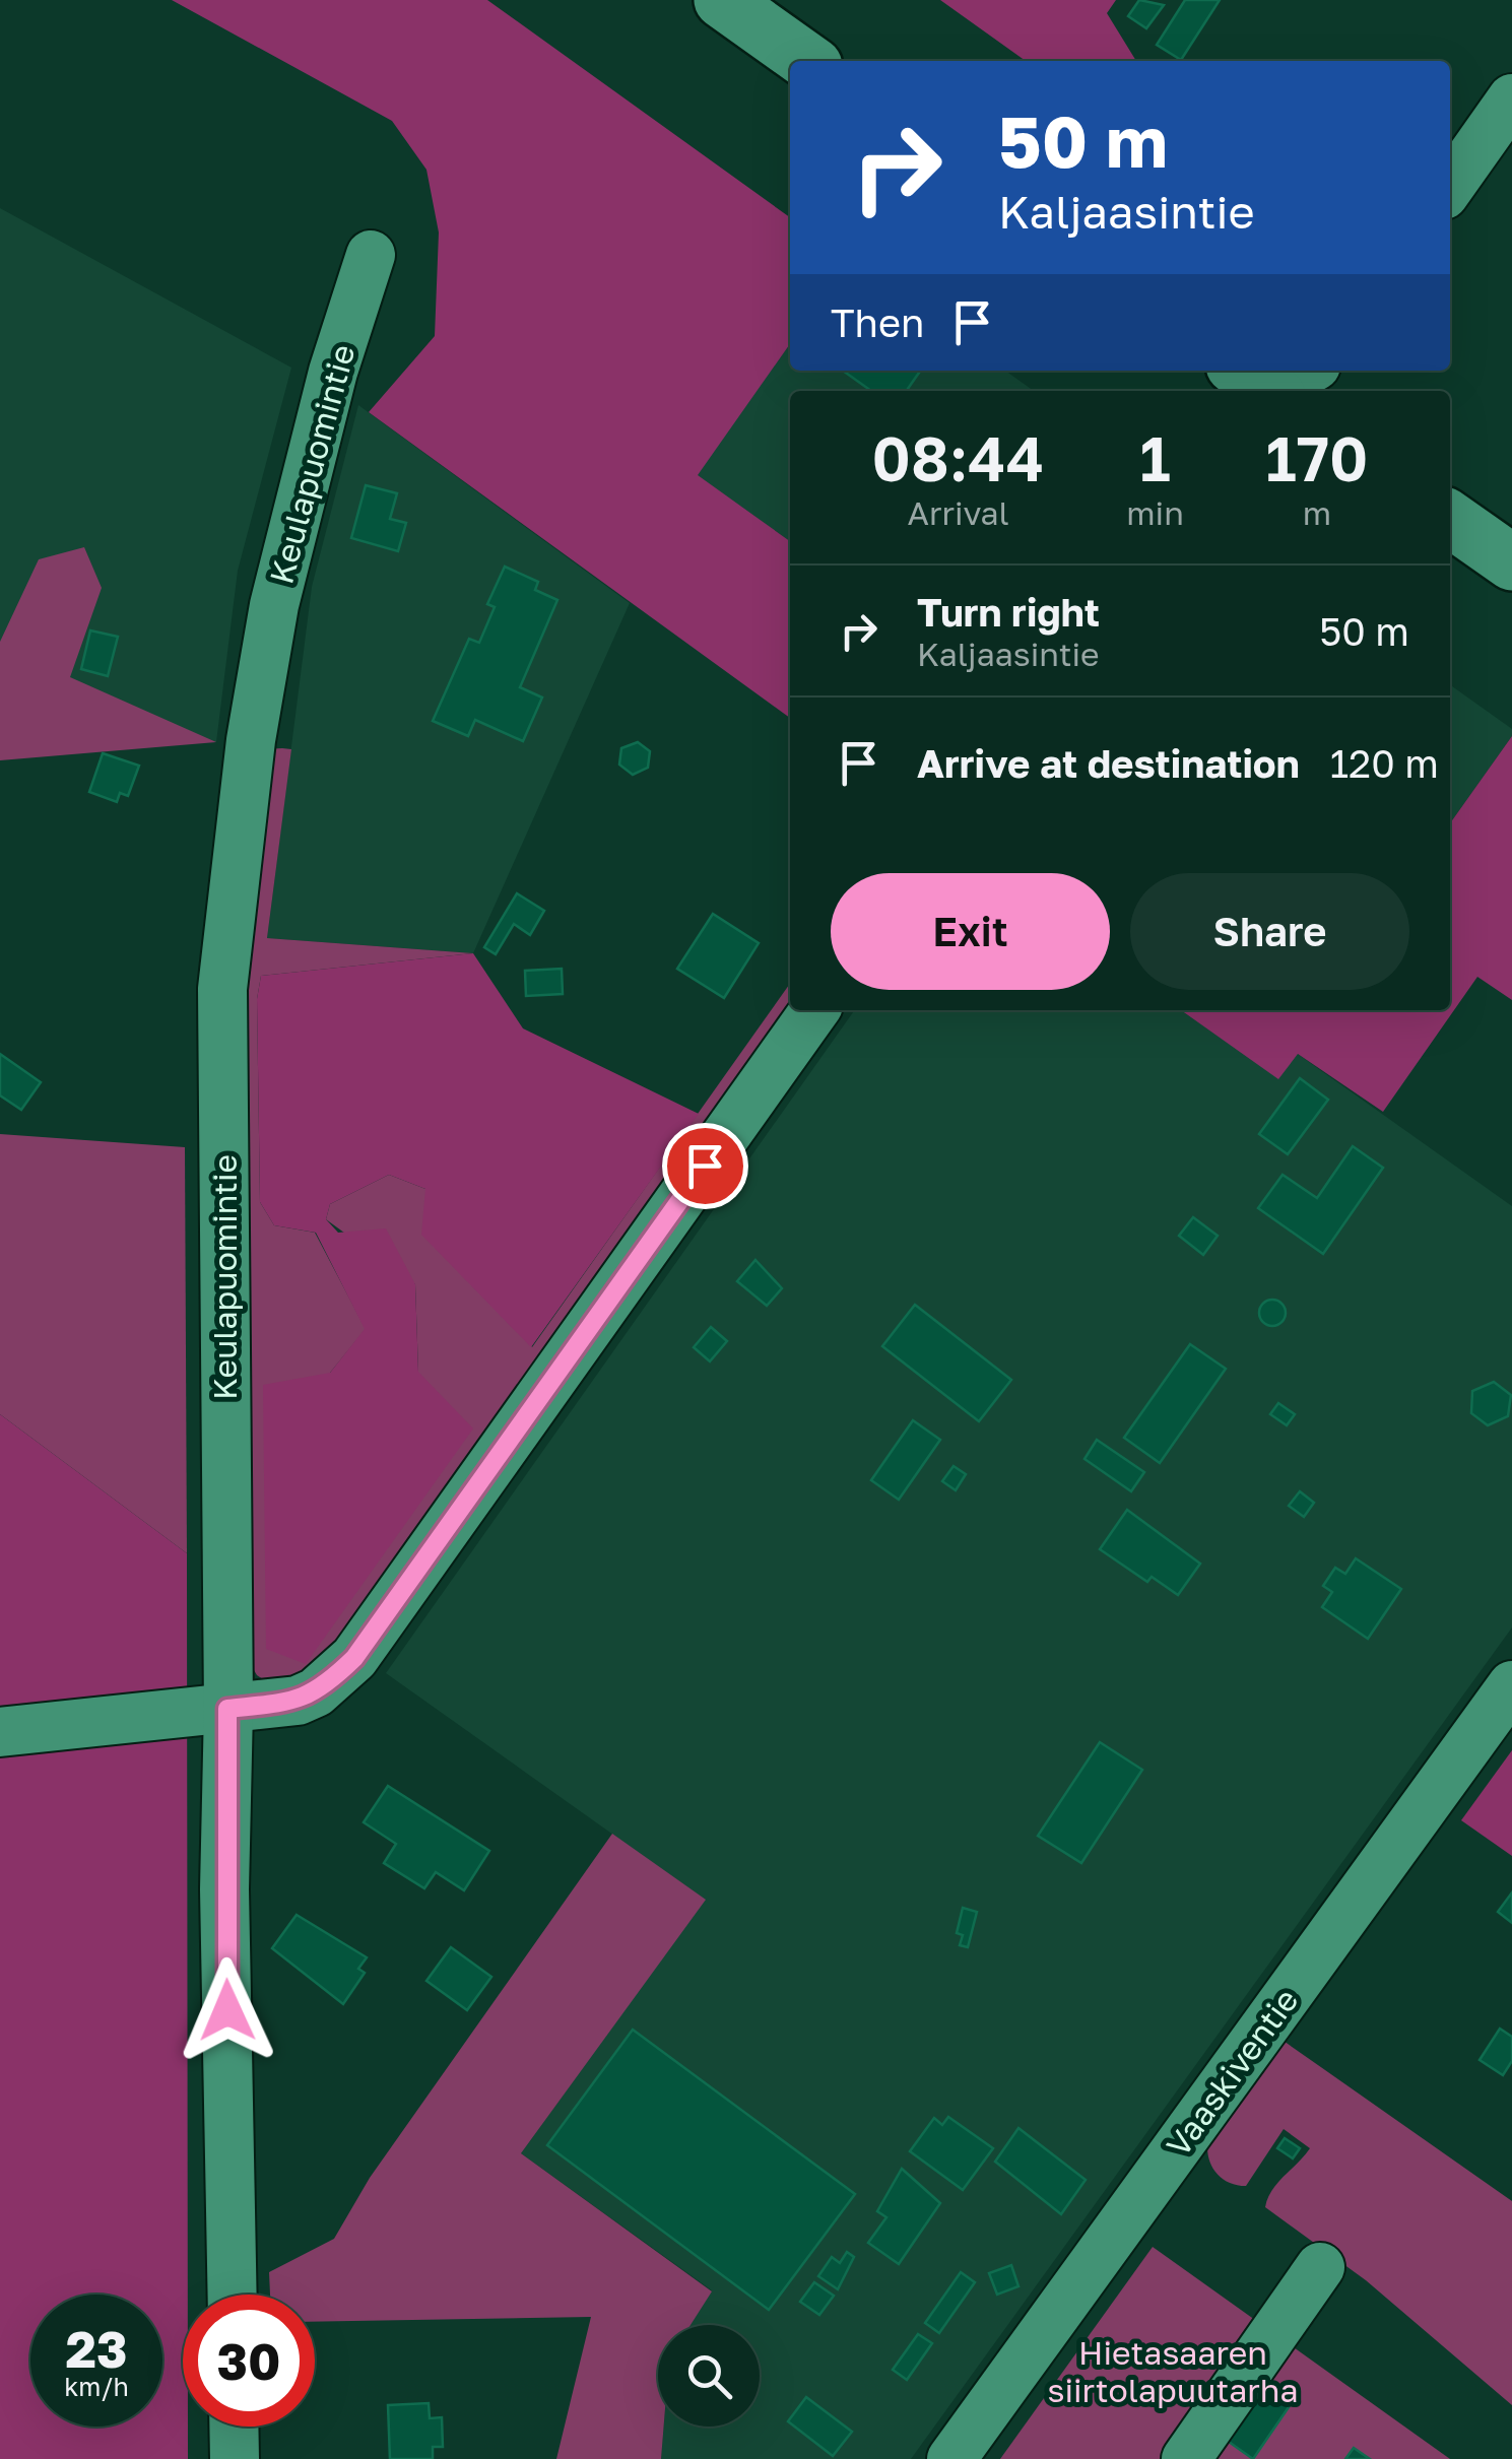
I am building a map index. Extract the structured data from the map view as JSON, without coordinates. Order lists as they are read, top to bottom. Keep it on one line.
{"streets":{"street":["Keulapuomintie","Vaaskiventie"]},"parks":["Hietasaaren siirtolapuutarha"],"page":{"turn":["50 m","Kaljaasintie"],"then":"Then","eta":["08:44","Arrival","1","min","170","m"],"list":[{"name":"Turn right","note":"Kaljaasintie","value":"50 m"},{"name":"Arrive at destination","value":"120 m"}],"buttons":["Exit","Share"],"speed":"23 km/h","limit":"30"}}
